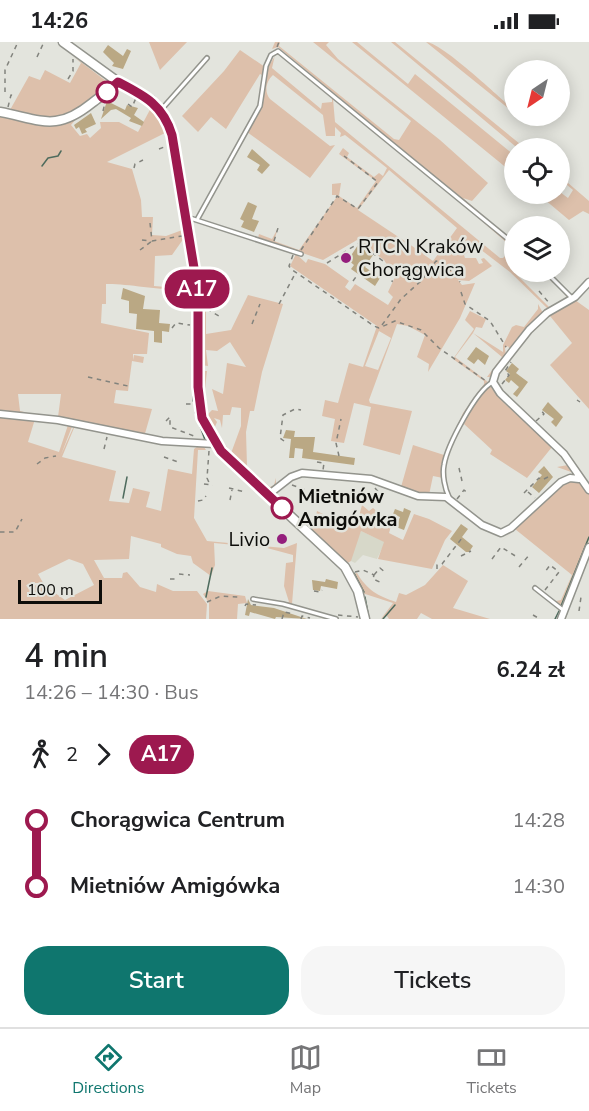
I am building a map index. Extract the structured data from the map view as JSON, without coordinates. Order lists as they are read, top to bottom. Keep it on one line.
{"places":["RTCN Kraków Chorągwica","Mietniów Amigówka","Livio"],"lines":["bus line A17"],"scale_bar":"100 m","north":"bottom left","page":{"status":"14:26","on_map":"A17","scale":"100 m","heading":["4 min","14:26 – 14:30 · Bus","6.24 zł"],"legs":["2","A17"],"list":[{"name":"Chorągwica Centrum","value":"14:28"},{"name":"Mietniów Amigówka","value":"14:30"}],"buttons":["Start","Tickets"],"tabs":["Directions","Map","Tickets"]}}
